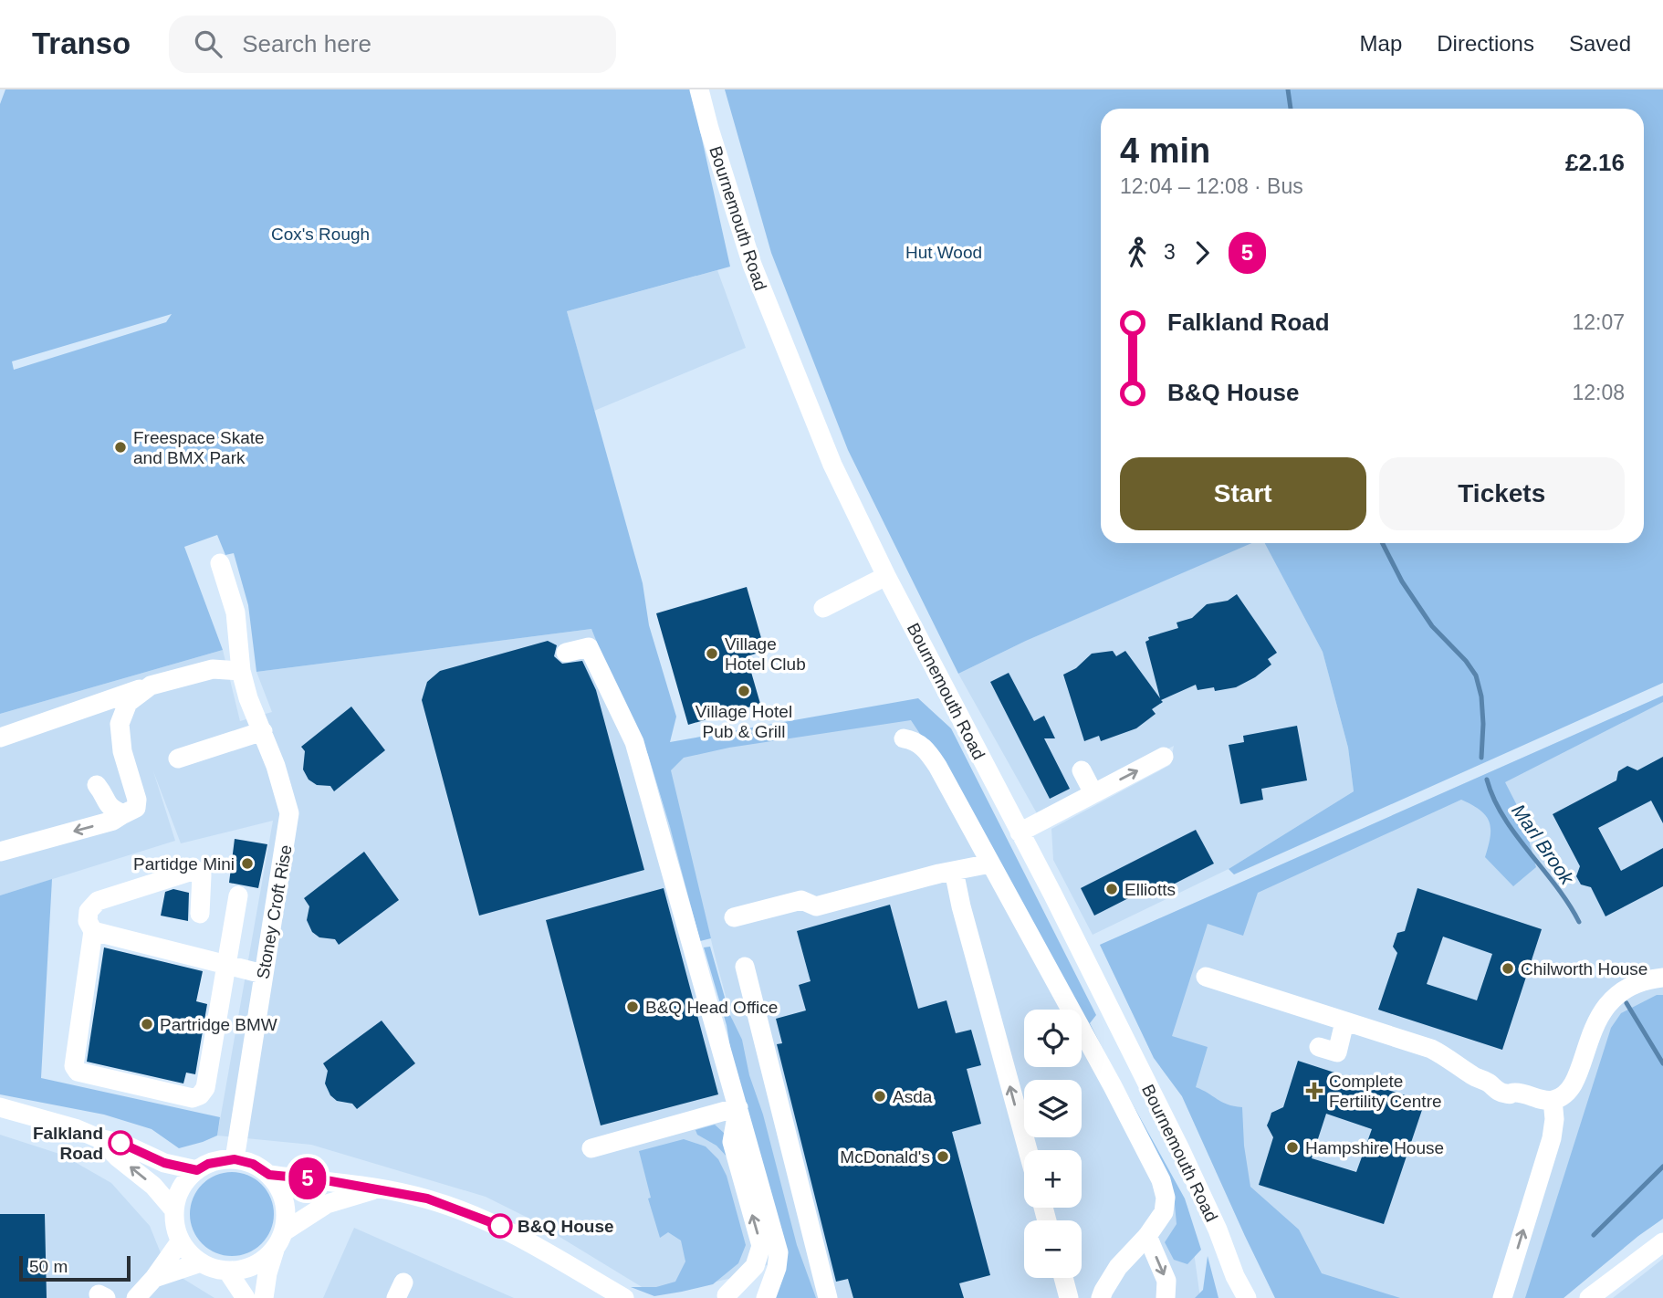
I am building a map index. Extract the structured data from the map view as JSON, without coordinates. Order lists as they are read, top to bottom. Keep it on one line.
{"streets":{"street":["Bournemouth Road","Stoney Croft Rise"]},"water":["Marl Brook"],"parks":["Cox's Rough","Hut Wood"],"places":{"other":["Freespace Skate and BMX Park","Village Hotel Club","Village Hotel Pub & Grill","Partidge Mini","Elliotts","Chilworth House","B&Q Head Office","Partridge BMW","Asda","Falkland Road","Hampshire House","McDonald's","B&Q House"],"health":["Complete Fertility Centre"]},"lines":["bus line 5"],"scale_bar":"50 m","page":{"header":"Transo","search":"Search here","nav":["Map","Directions","Saved"],"on_map":"5","heading":["4 min","12:04 – 12:08 · Bus","£2.16"],"legs":["3","5"],"list":[{"name":"Falkland Road","value":"12:07"},{"name":"B&Q House","value":"12:08"}],"buttons":["Start","Tickets"],"map_buttons":["+","−"],"scale":"50 m"}}
